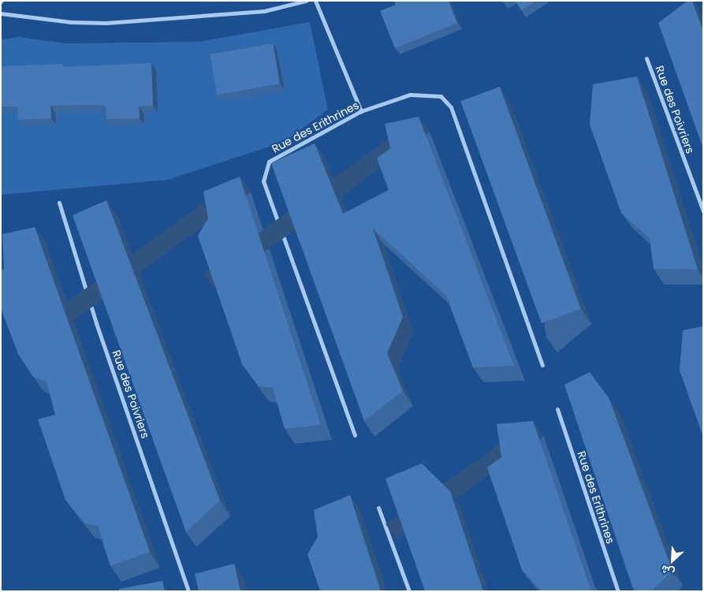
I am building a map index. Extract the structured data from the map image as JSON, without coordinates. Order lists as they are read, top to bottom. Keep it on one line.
{"streets":{"street":["Rue des Poivriers","Rue des Erithrines"]},"north":"bottom left"}
